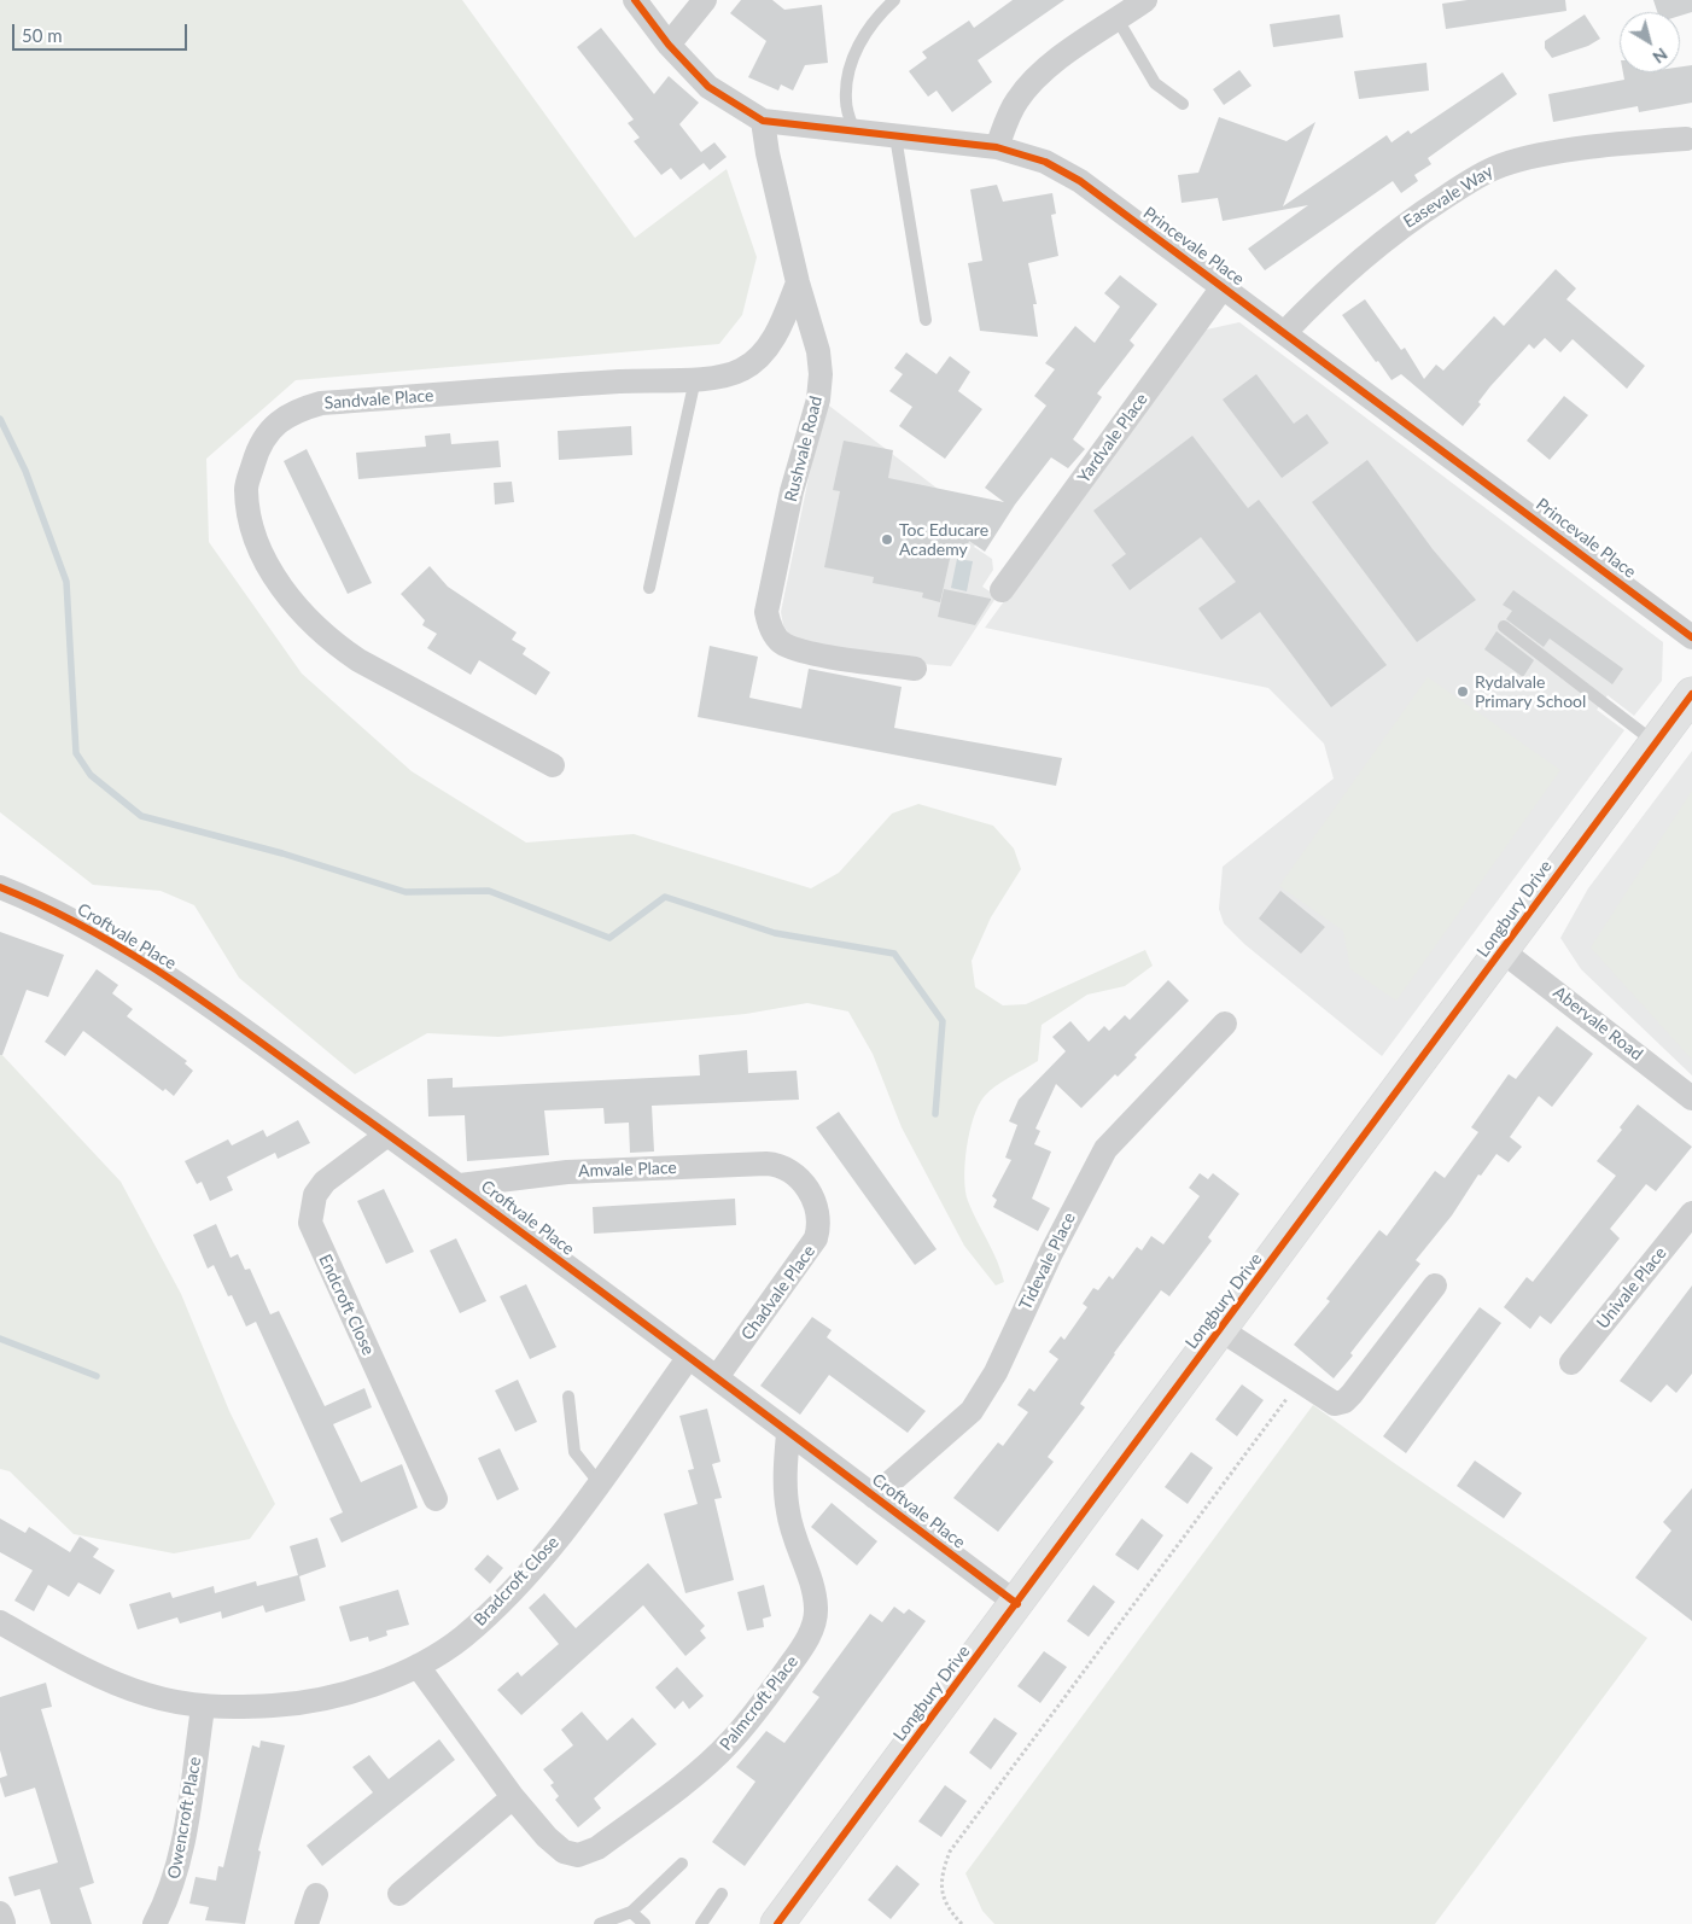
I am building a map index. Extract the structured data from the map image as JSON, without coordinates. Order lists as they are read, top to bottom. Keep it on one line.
{"streets":{"street":["Easevale Way","Princevale Place","Sandvale Place","Yardvale Place","Rushvale Road","Longbury Drive","Croftvale Place","Abervale Road","Amvale Place","Tidevale Place","Univale Place","Chadvale Place","Endcroft Close","Bradcroft Close","Palmcroft Place","Owencroft Place"]},"crossings":[["Easevale Way","Princevale Place"],["Princevale Place","Yardvale Place"],["Princevale Place","Rushvale Road"],["Sandvale Place","Rushvale Road"],["Longbury Drive","Croftvale Place"],["Longbury Drive","Abervale Road"],["Croftvale Place","Amvale Place"],["Croftvale Place","Tidevale Place"],["Croftvale Place","Chadvale Place"],["Croftvale Place","Endcroft Close"],["Croftvale Place","Bradcroft Close"],["Croftvale Place","Palmcroft Place"],["Amvale Place","Chadvale Place"],["Bradcroft Close","Palmcroft Place"],["Bradcroft Close","Owencroft Place"]],"places":["Toc Educare Academy","Rydalvale Primary School"],"scale_bar":"50 m","north":"bottom right"}
